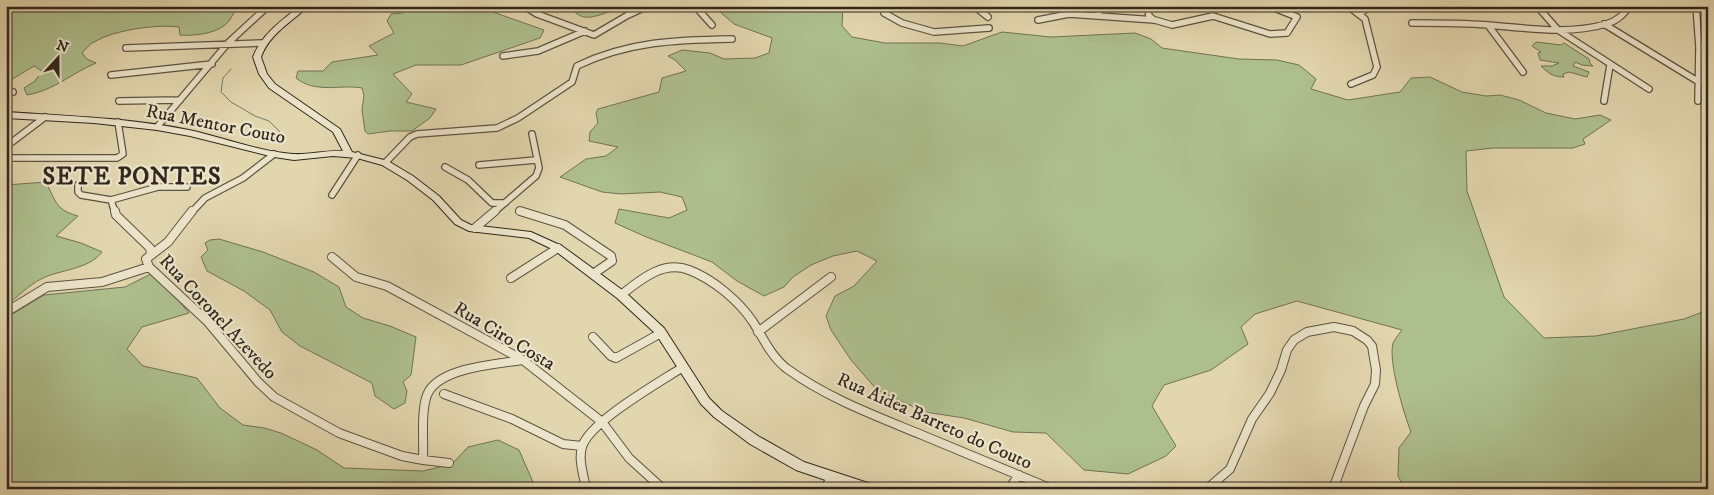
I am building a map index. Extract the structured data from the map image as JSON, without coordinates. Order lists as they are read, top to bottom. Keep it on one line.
{"streets":{"street":["Rua Mentor Couto","Rua Coronel Azevedo","Rua Ciro Costa","Rua Aidea Barreto do Couto"]},"crossings":[["Rua Mentor Couto","Rua Coronel Azevedo"],["Rua Mentor Couto","Rua Aidea Barreto do Couto"]],"districts":["SETE PONTES"],"north":"top"}
